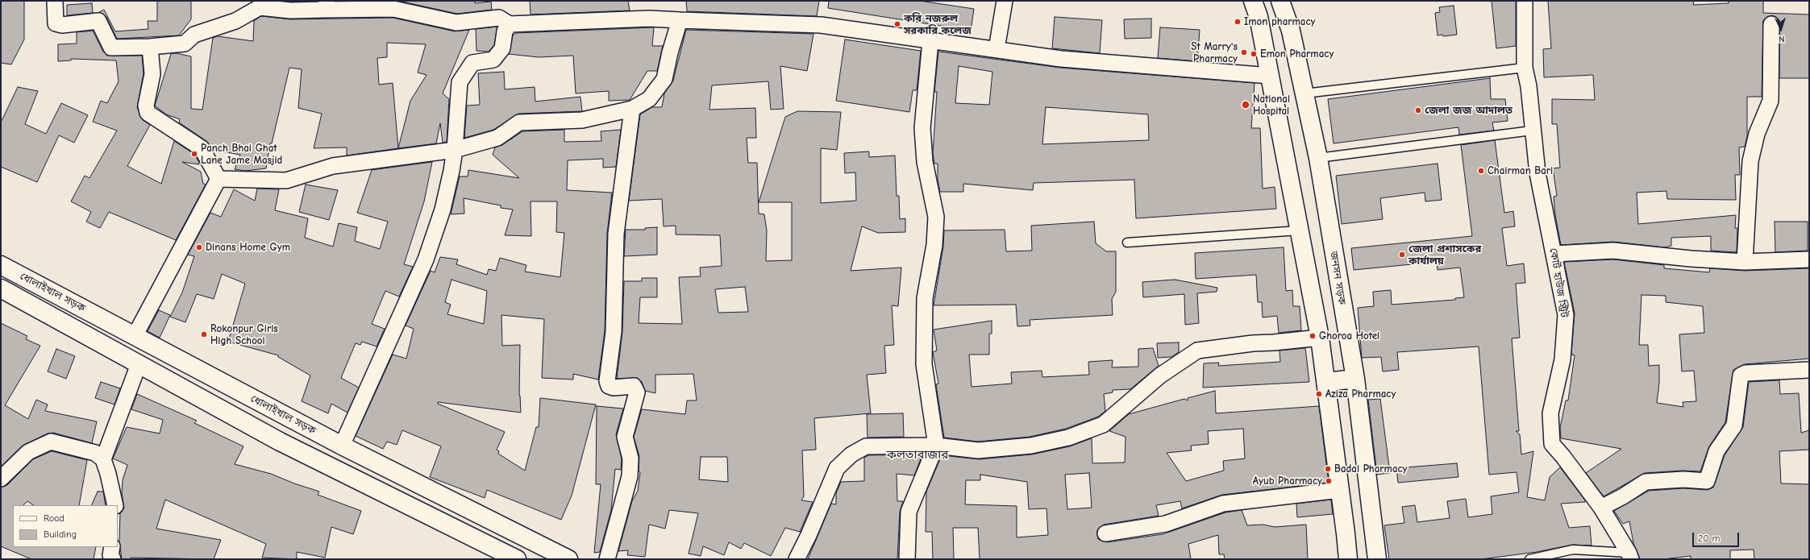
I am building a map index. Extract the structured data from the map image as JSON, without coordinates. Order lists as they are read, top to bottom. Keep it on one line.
{"streets":{"main road":["জনসন সড়ক","ধোলাইখাল সড়ক"],"street":["কোর্ট হাউজ স্ট্রিট"]},"districts":["কলতাবাজার"],"places":["Imon pharmacy","কবি নজরুল সরকারি কলেজ","St Marry's Pharmacy","Emon Pharmacy","National Hospital","জেলা জজ আদালত","Panch Bhai Ghat Lane Jame Masjid","Chairman Bari","Dinans Home Gym","জেলা প্রশাসকের কার্যালয়","Rokonpur Girls High School","Ghoroa Hotel","Aziza Pharmacy","Badal Pharmacy","Ayub Pharmacy"],"legend":["Road","Building"],"scale_bar":"20 m","north":"bottom"}
